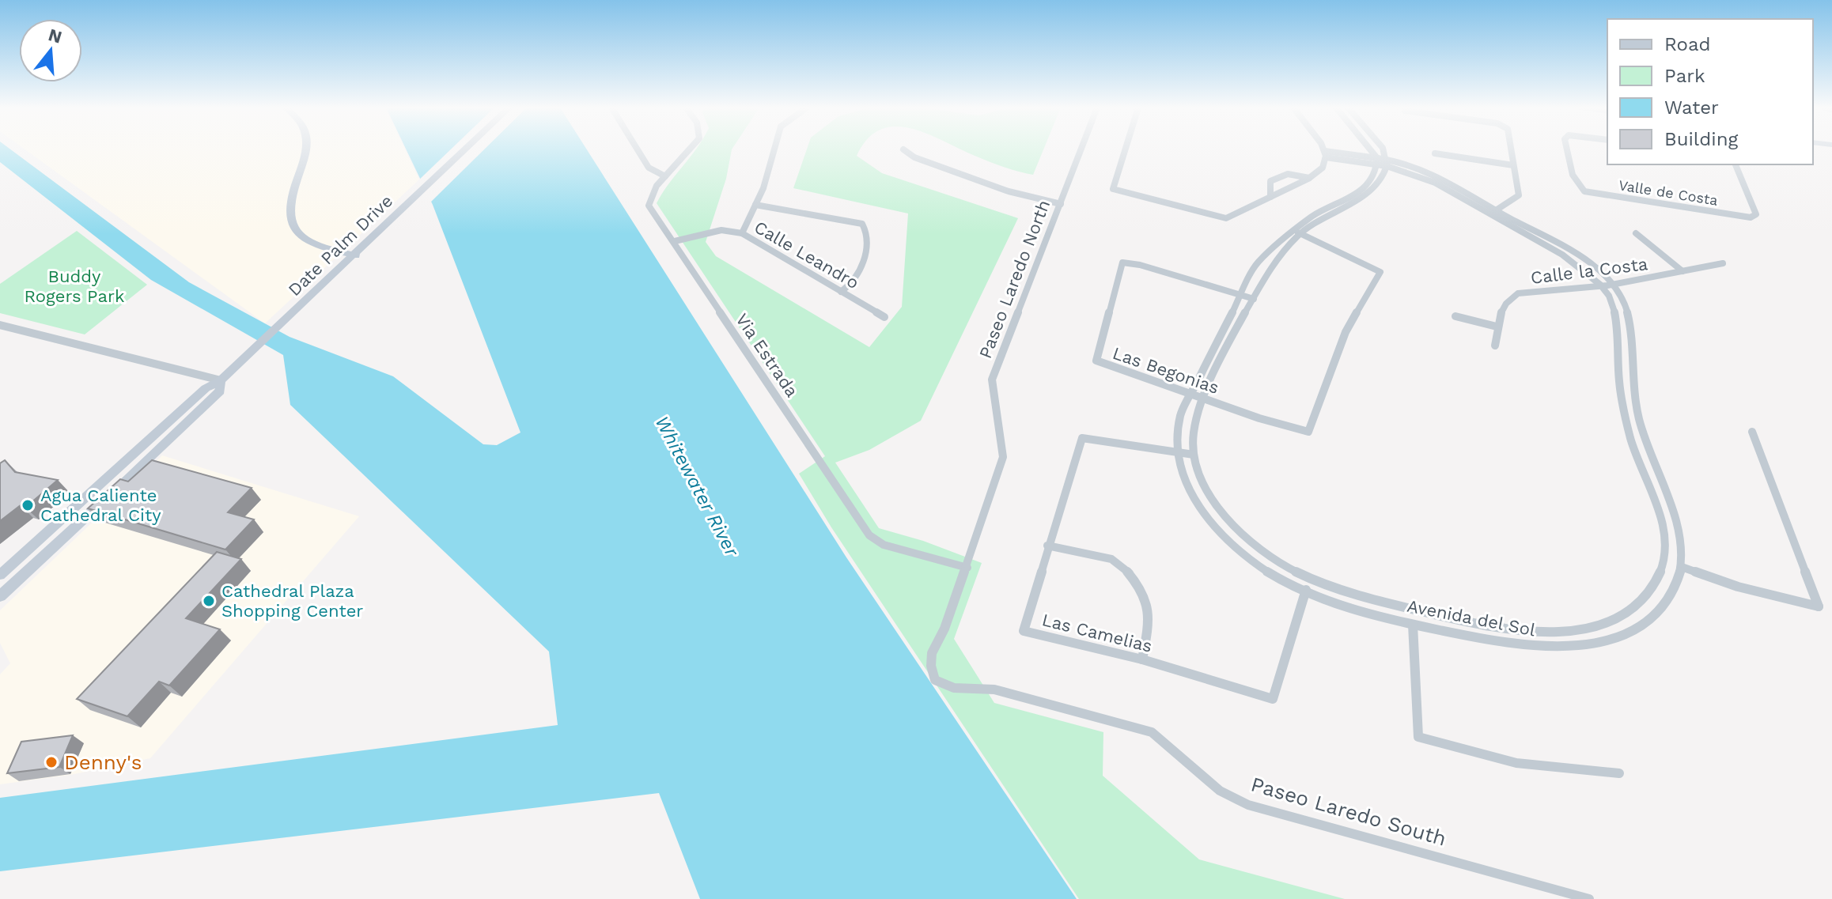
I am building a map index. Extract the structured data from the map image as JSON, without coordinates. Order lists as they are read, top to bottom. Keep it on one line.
{"streets":{"main road":["Date Palm Drive"],"street":["Valle de Costa","Calle Leandro","Calle la Costa","Paseo Laredo North","Via Estrada","Las Begonias","Avenida del Sol","Las Camelias","Paseo Laredo South"]},"crossings":[["Calle Leandro","Via Estrada"],["Calle la Costa","Avenida del Sol"],["Paseo Laredo North","Via Estrada"],["Paseo Laredo North","Paseo Laredo South"],["Las Begonias","Avenida del Sol"],["Avenida del Sol","Las Camelias"]],"water":["Whitewater River"],"parks":["Buddy Rogers Park"],"places":["Agua Caliente Cathedral City","Cathedral Plaza Shopping Center","Denny's"],"legend":["Road","Park","Water","Building"],"north":"top"}
